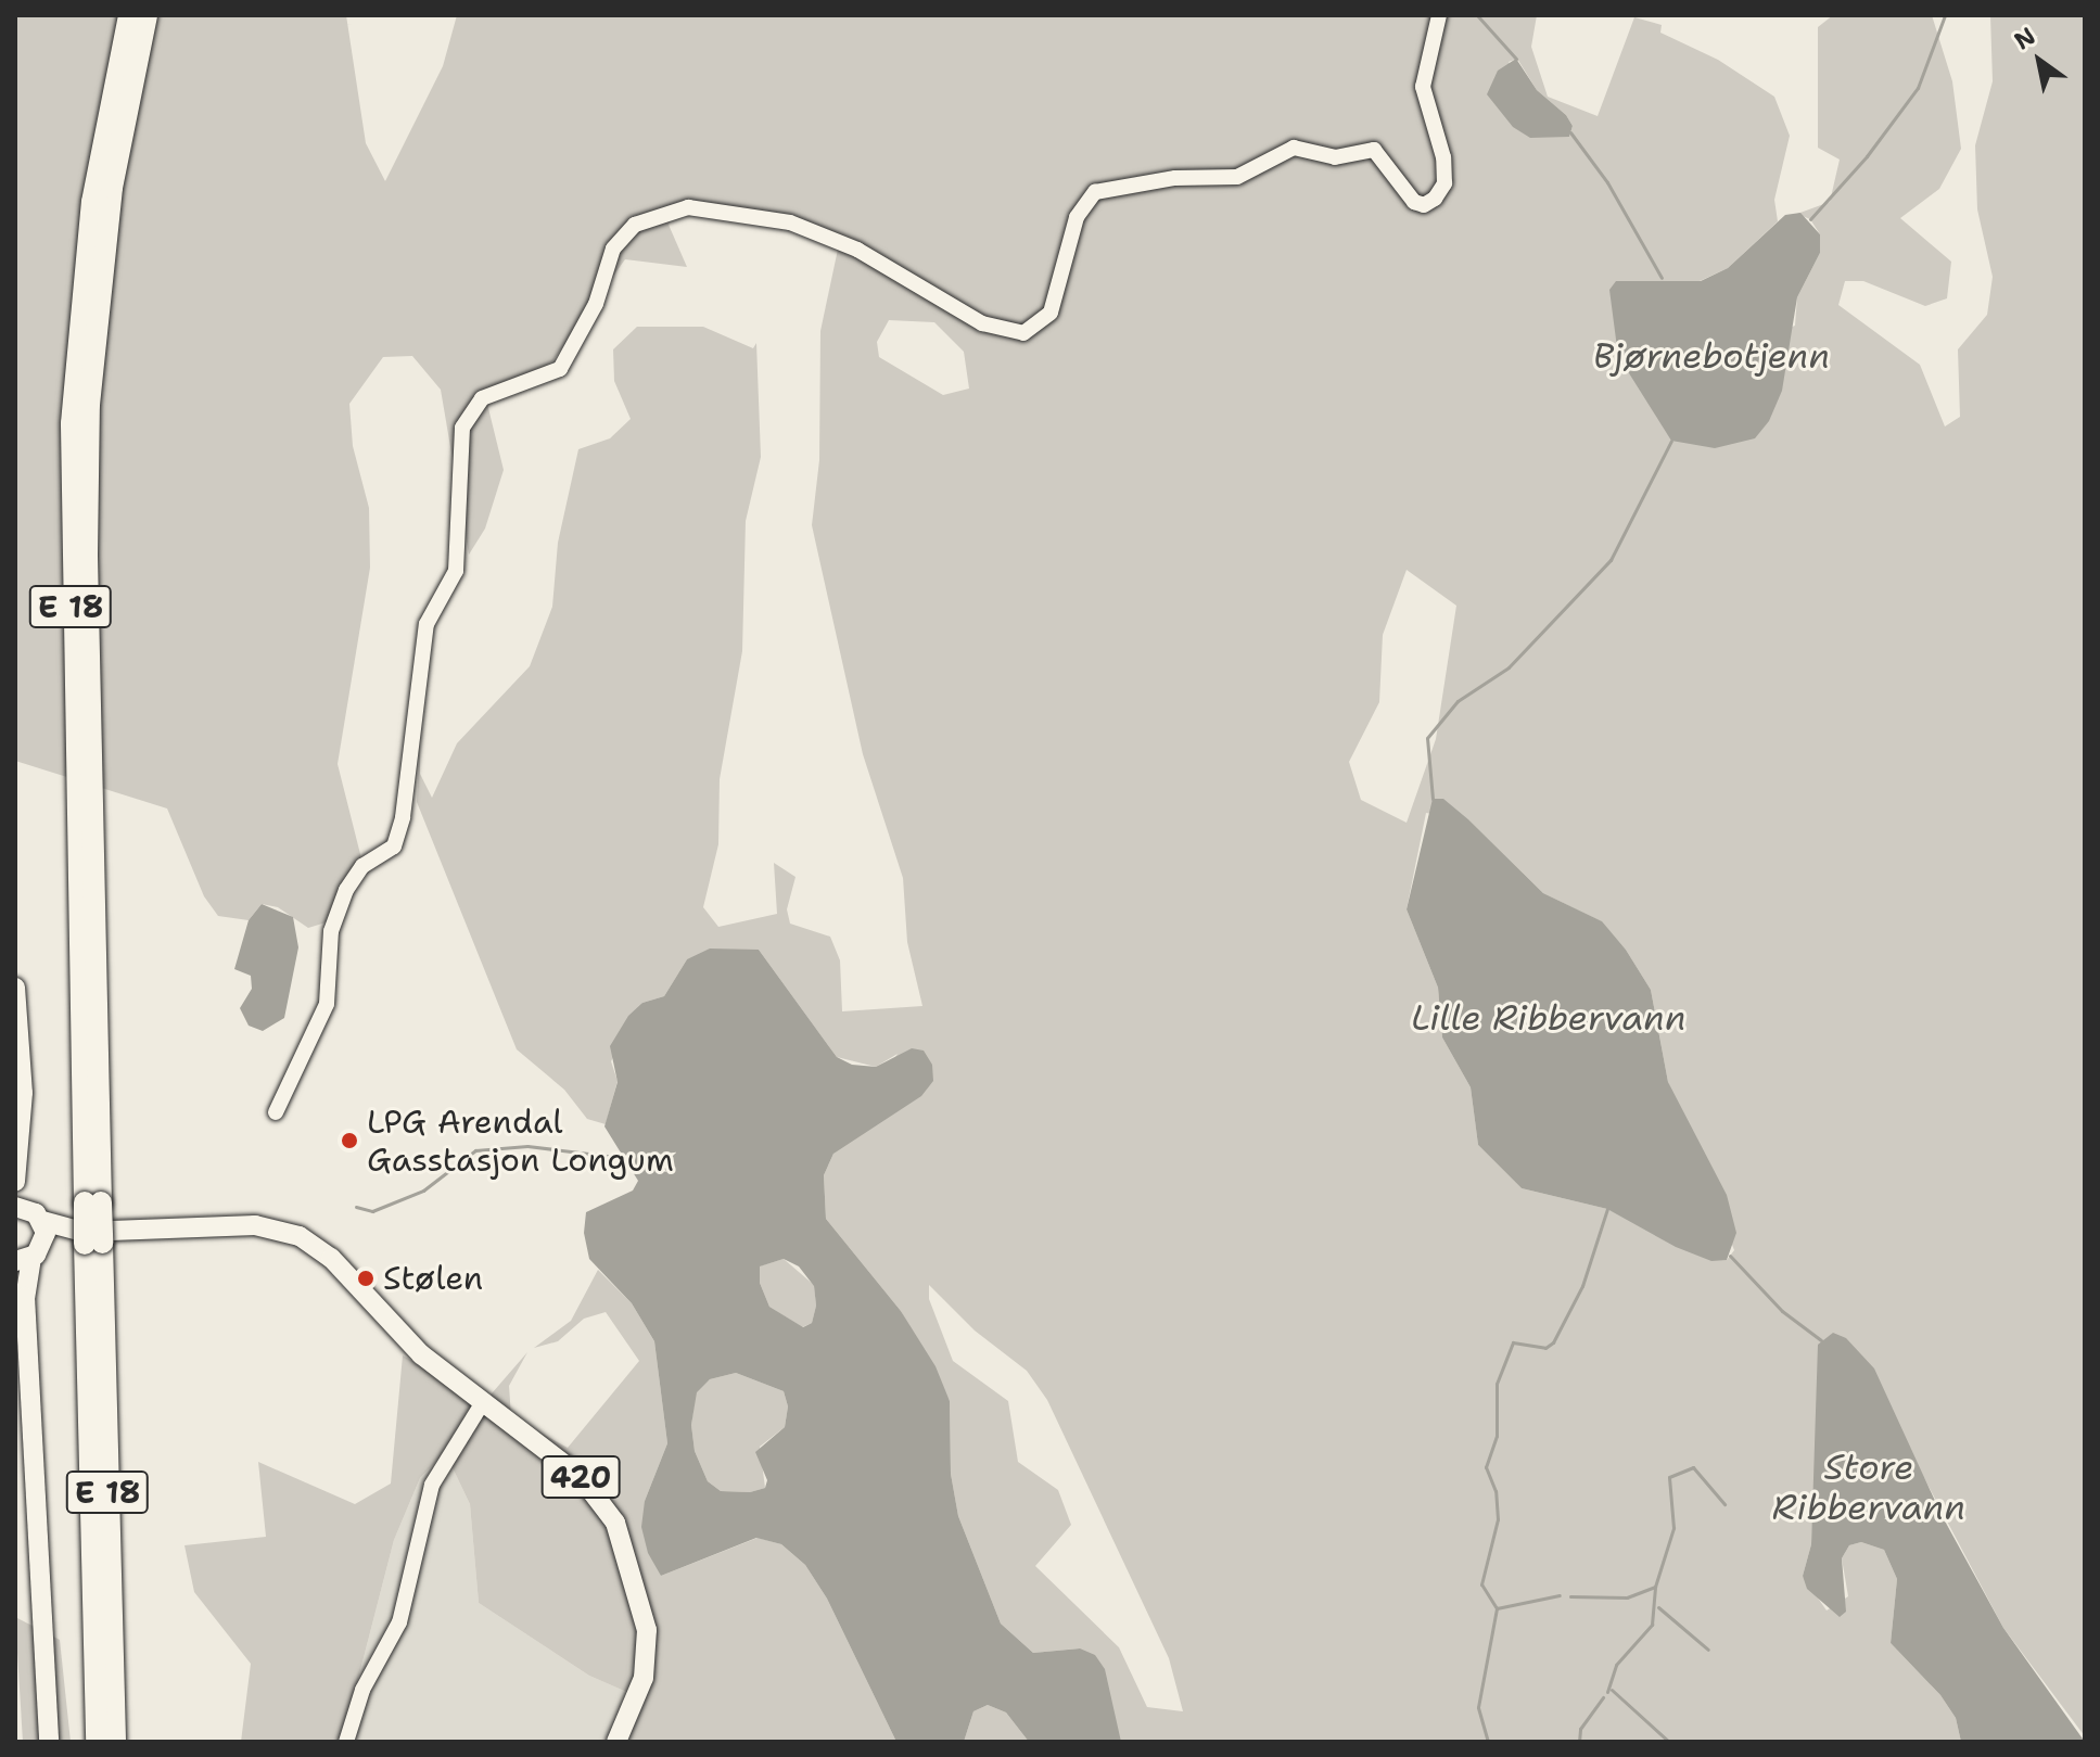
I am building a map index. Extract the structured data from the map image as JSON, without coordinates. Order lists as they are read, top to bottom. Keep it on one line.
{"streets":{"highway":["E 18"],"main road":["420"]},"crossings":[["E 18","420"]],"water":["Bjørnebotjenn","Lille Ribbervann","Store Ribbervann"],"places":["LPG Arendal Gasstasjon Longum","Stølen"],"north":"top left"}
